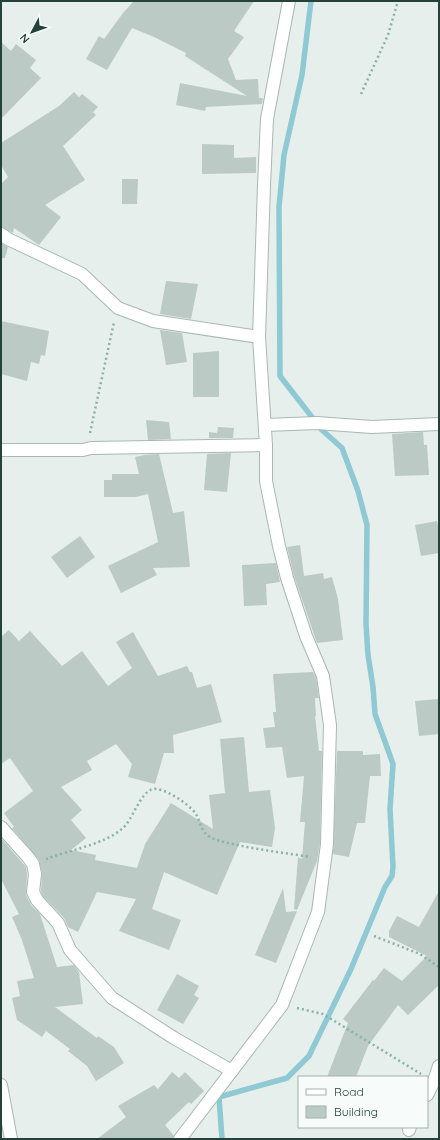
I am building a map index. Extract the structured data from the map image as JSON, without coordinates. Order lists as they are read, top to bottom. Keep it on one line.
{"legend":["Road","Building"],"north":"bottom left"}
